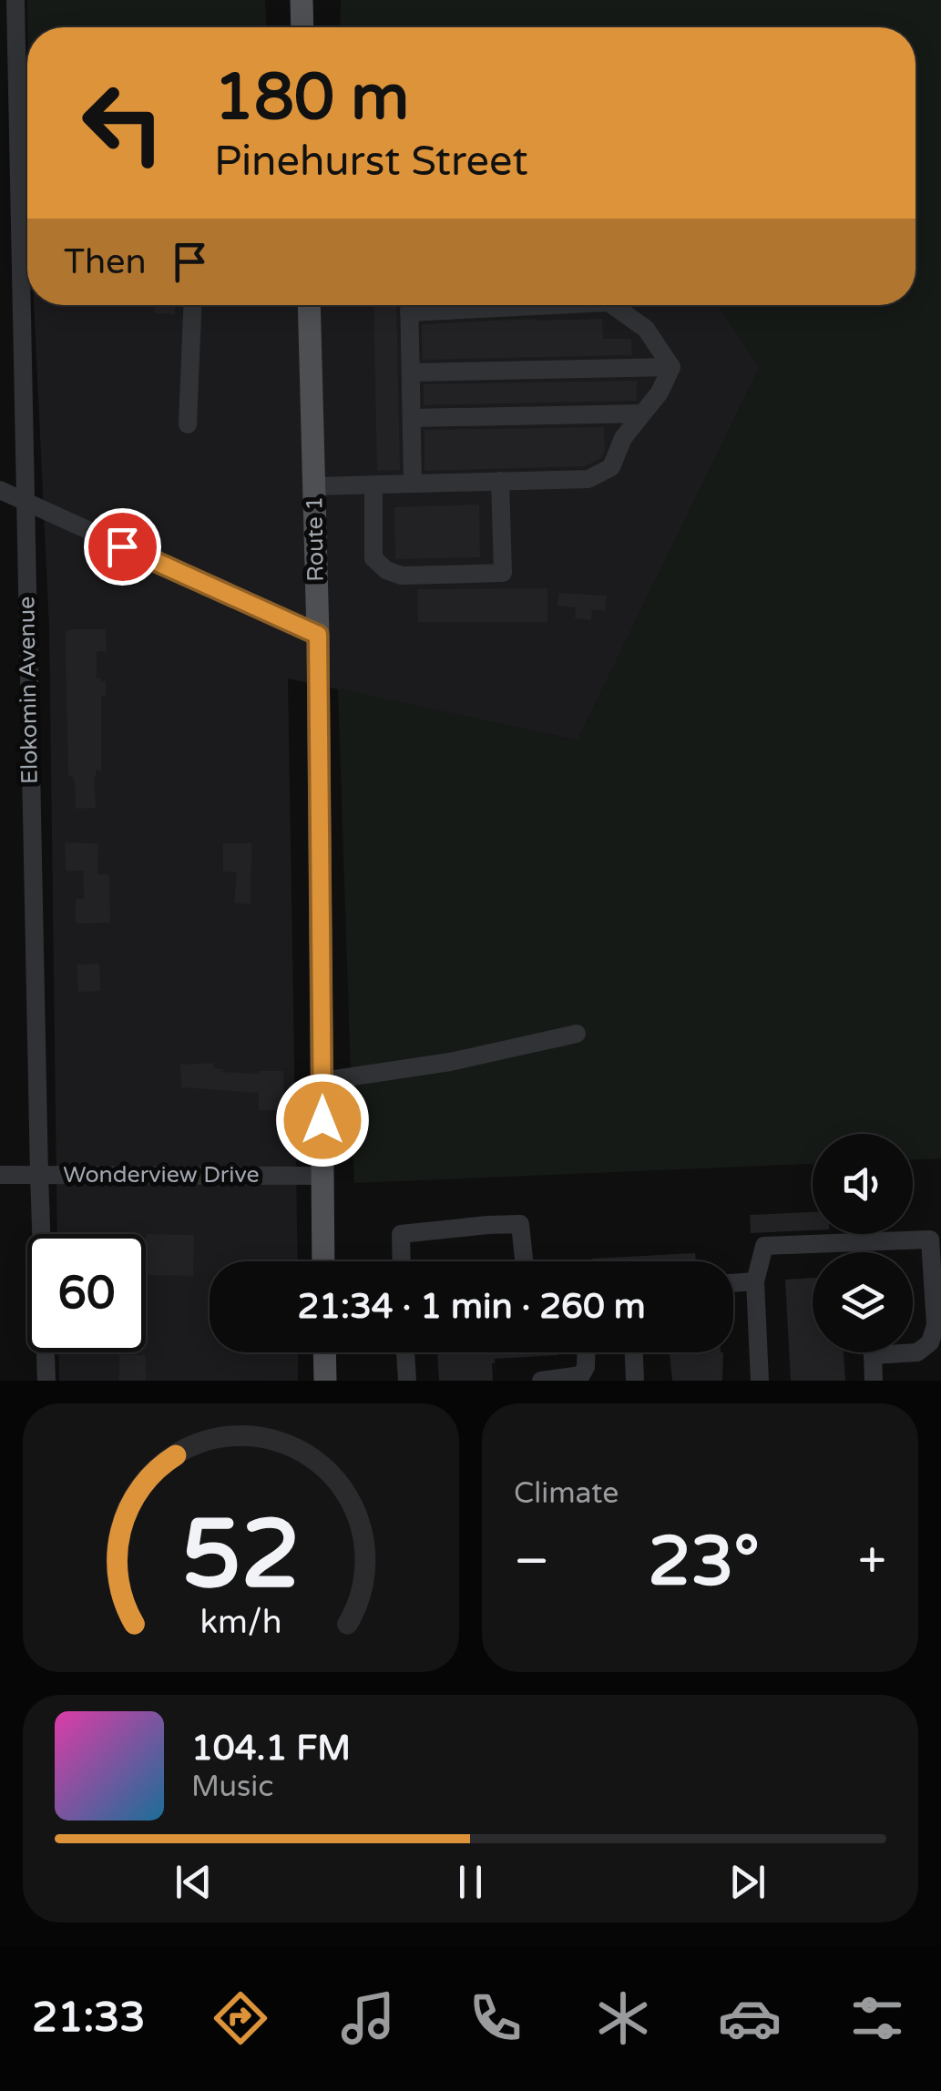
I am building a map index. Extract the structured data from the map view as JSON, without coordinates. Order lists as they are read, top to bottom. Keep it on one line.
{"streets":{"main road":["Route 1"],"street":["Elokomin Avenue","Wonderview Drive"]},"crossings":[["Route 1","Wonderview Drive"],["Elokomin Avenue","Wonderview Drive"]],"page":{"turn":["180 m","Pinehurst Street"],"then":"Then","limit":"60","trip":"21:34 · 1 min · 260 m","tile":"Climate","heat":["−","23°","+"],"song":["104.1 FM","Music"],"tabs":"21:33","gauge":["52","km/h"]}}
